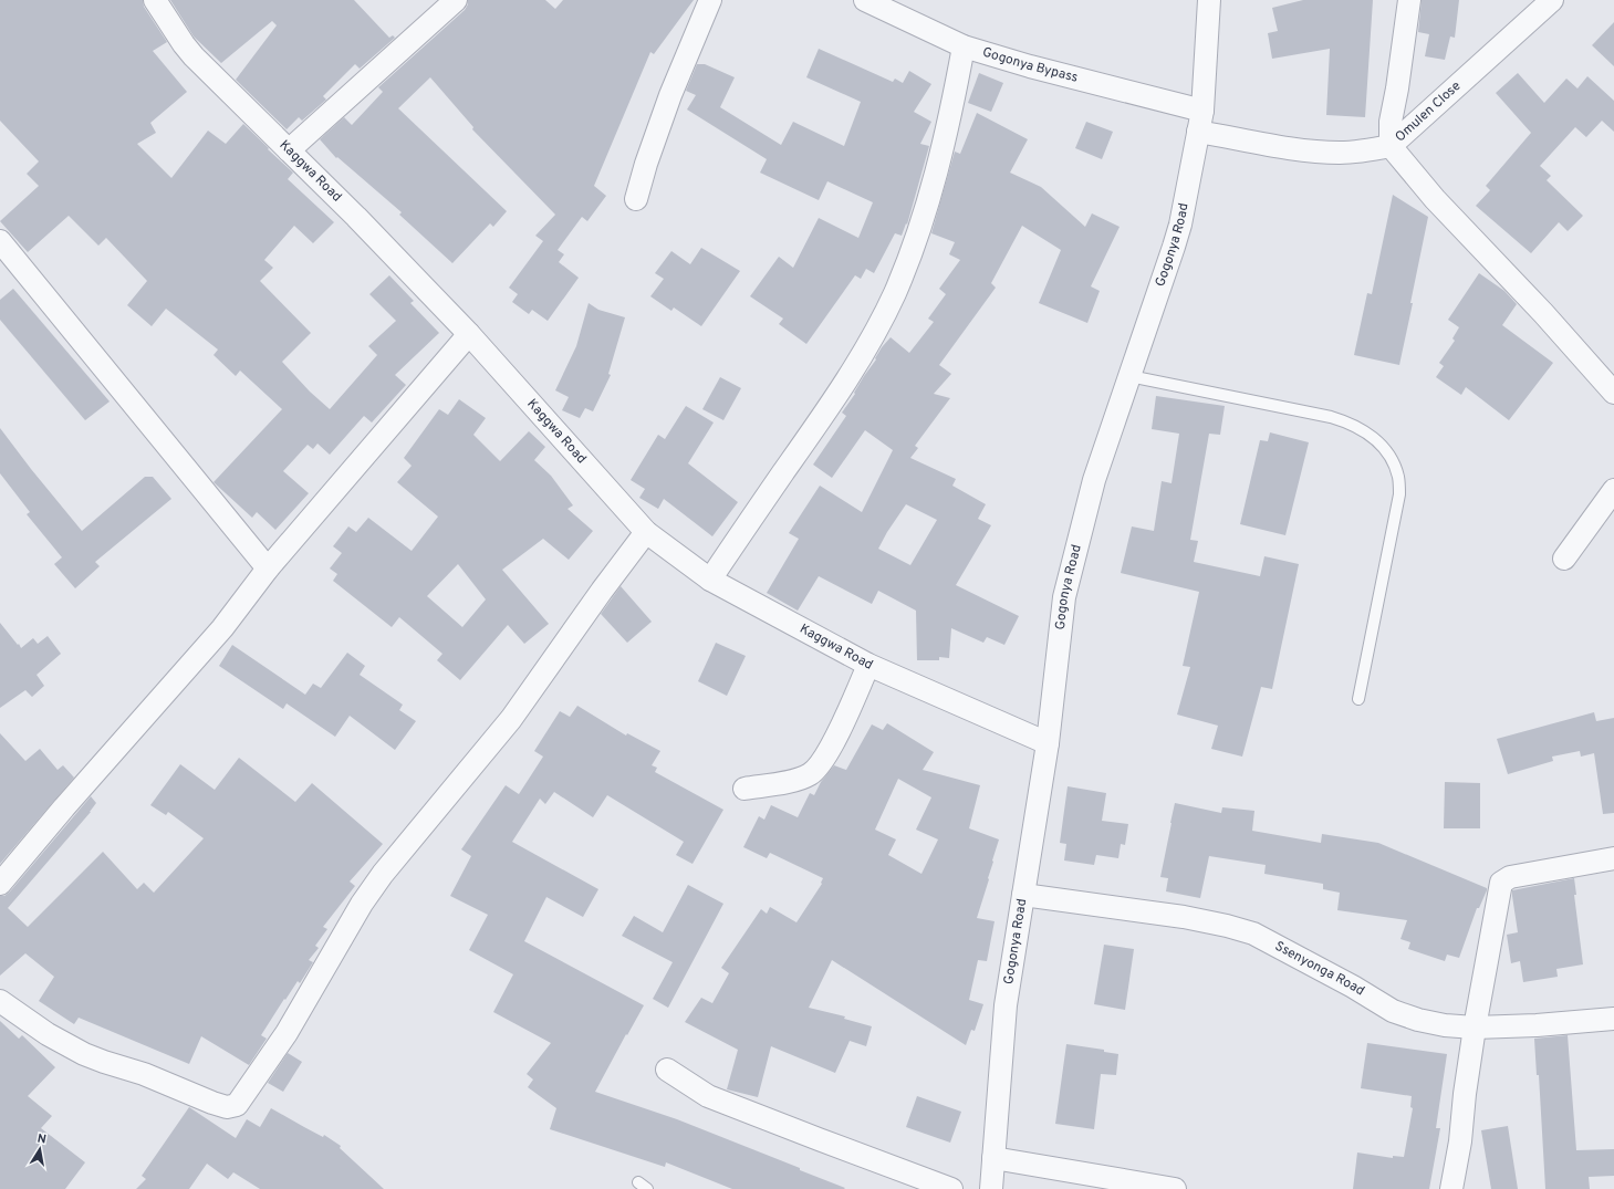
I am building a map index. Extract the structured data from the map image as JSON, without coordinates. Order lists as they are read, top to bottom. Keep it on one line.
{"streets":{"street":["Gogonya Bypass","Omulen Close","Kaggwa Road","Gogonya Road","Ssenyonga Road"]},"crossings":[["Gogonya Bypass","Omulen Close"],["Gogonya Bypass","Gogonya Road"],["Omulen Close","Gogonya Road"],["Kaggwa Road","Gogonya Road"],["Gogonya Road","Ssenyonga Road"]],"north":"top"}
